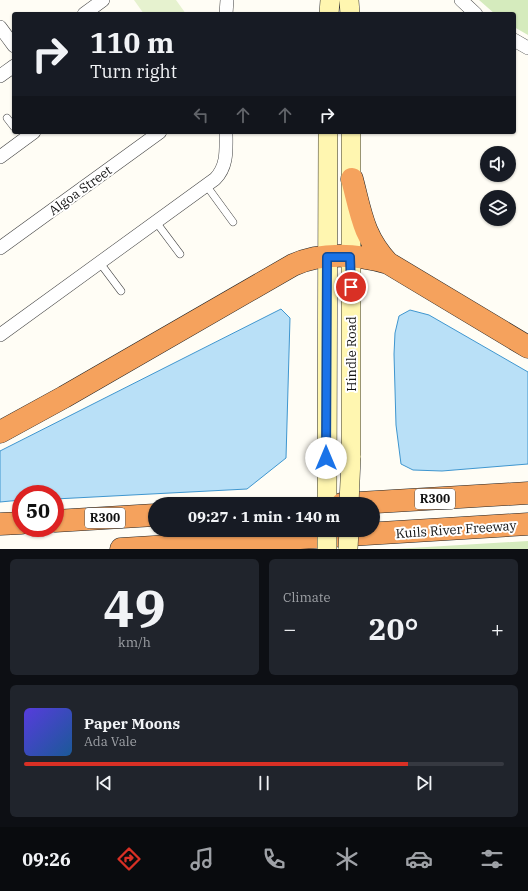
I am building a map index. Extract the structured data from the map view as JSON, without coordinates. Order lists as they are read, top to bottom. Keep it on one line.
{"streets":{"highway":["R300","Kuils River Freeway"],"main road":["Hindle Road"],"street":["Algoa Street"]},"page":{"turn":["110 m","Turn right"],"limit":"50","trip":"09:27 · 1 min · 140 m","tile":[["49","km/h"],"Climate"],"heat":["−","20°","+"],"song":["Paper Moons","Ada Vale"],"tabs":"09:26"}}
